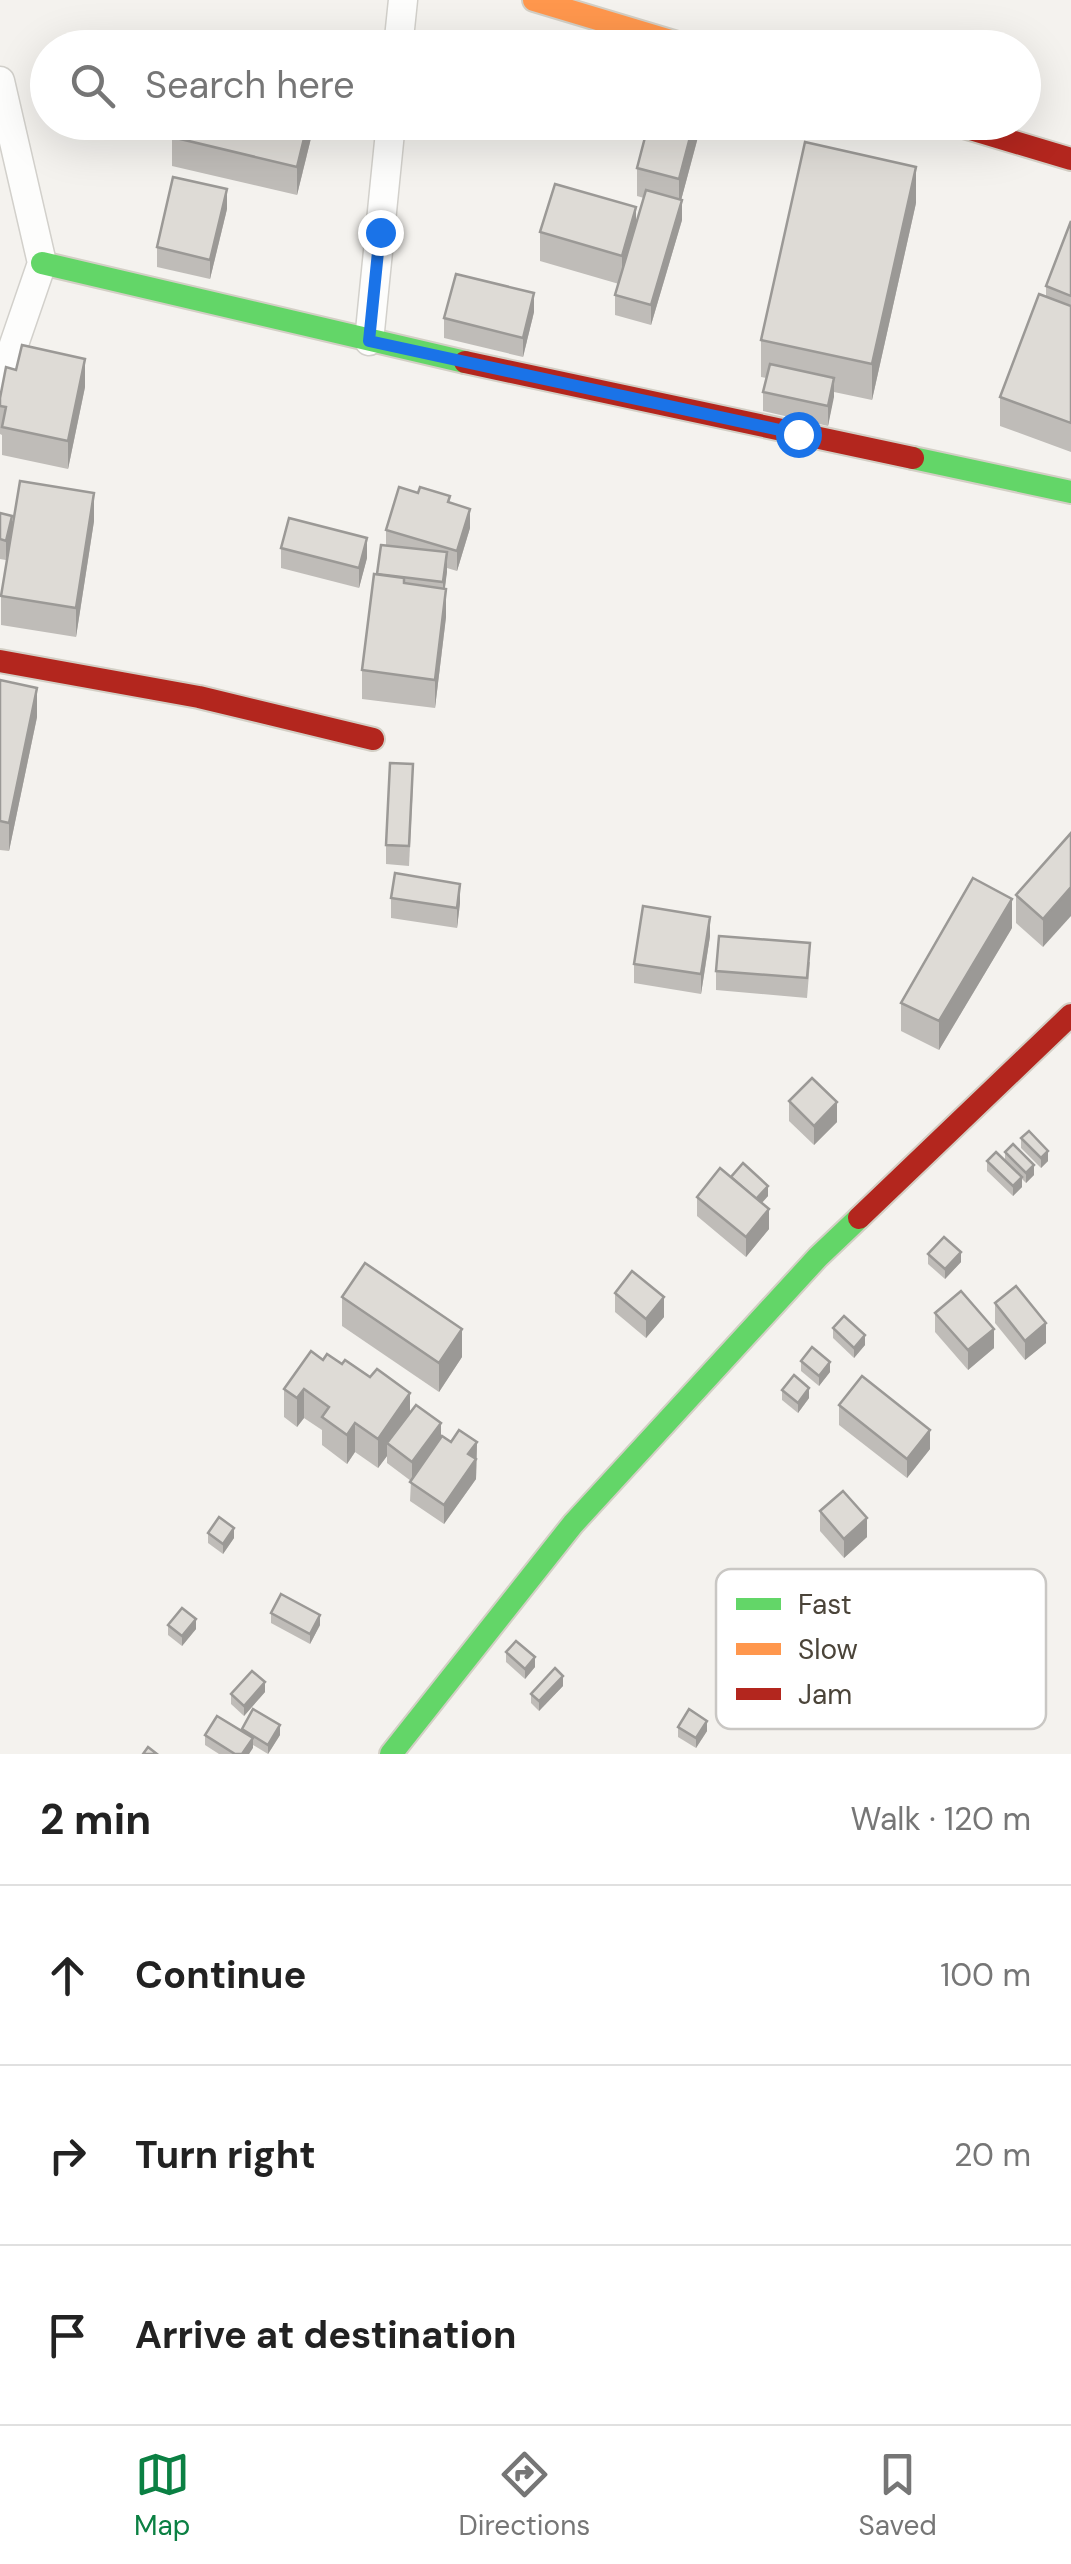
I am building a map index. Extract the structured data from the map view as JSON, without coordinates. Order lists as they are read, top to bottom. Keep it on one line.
{"legend":["Fast","Slow","Jam"],"page":{"search":"Search here","heading":["2 min","Walk · 120 m"],"list":[["Continue","100 m"],["Turn right","20 m"],"Arrive at destination"],"nav":["Map","Directions","Saved"]}}
